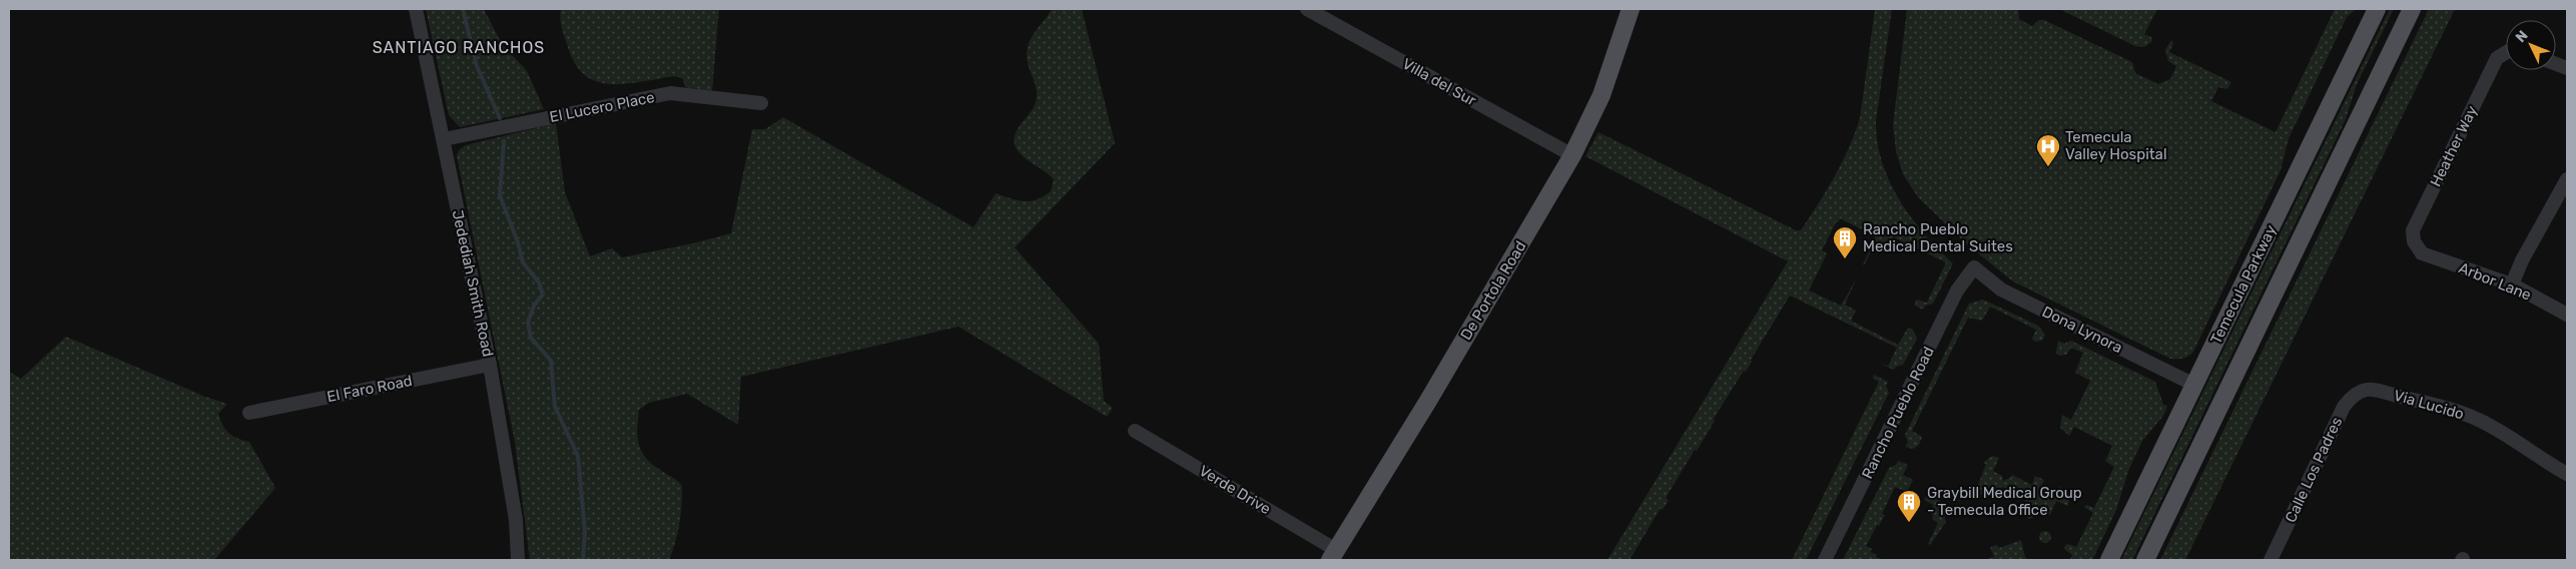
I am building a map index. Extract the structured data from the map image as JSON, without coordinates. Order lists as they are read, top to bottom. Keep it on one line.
{"streets":{"main road":["Temecula Parkway","De Portola Road"],"street":["Villa del Sur","El Lucero Place","Heather Way","Arbor Lane","Jedediah Smith Road","Dona Lynora","El Faro Road","Via Lucido","Rancho Pueblo Road","Calle Los Padres","Verde Drive"]},"crossings":[["Villa del Sur","De Portola Road"],["El Lucero Place","Jedediah Smith Road"],["Heather Way","Arbor Lane"],["Jedediah Smith Road","El Faro Road"],["Temecula Parkway","Dona Lynora"],["De Portola Road","Verde Drive"],["Dona Lynora","Rancho Pueblo Road"],["Via Lucido","Calle Los Padres"]],"districts":["SANTIAGO RANCHOS"],"places":{"hospital":["Temecula Valley Hospital"],"building":["Rancho Pueblo Medical Dental Suites","Graybill Medical Group - Temecula Office"]},"north":"top left"}
